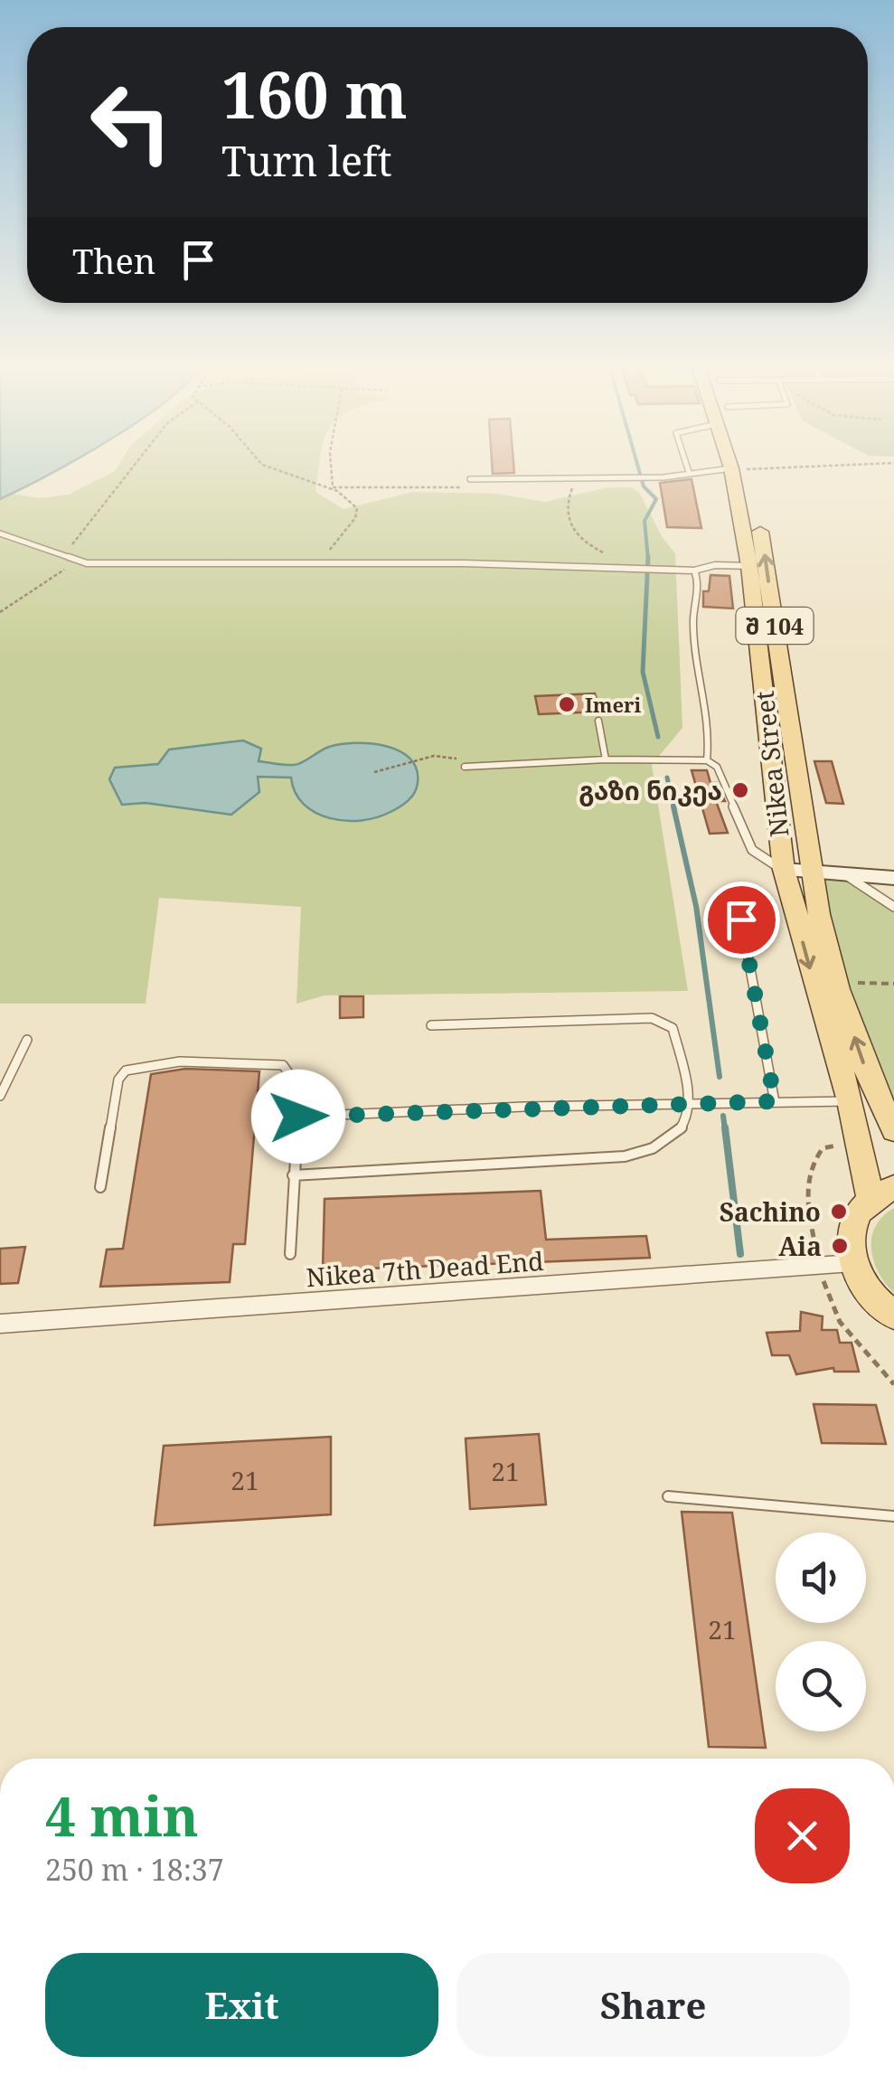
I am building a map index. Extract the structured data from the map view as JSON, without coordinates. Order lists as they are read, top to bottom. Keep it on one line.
{"streets":{"main road":["შ 104","Nikea Street"],"street":["Nikea 7th Dead End"]},"crossings":[["Nikea Street","Nikea 7th Dead End"]],"places":["Imeri","გაზი ნიკეა","Sachino","Aia"],"house_numbers":["21","21","21"],"page":{"turn":["160 m","Turn left"],"then":"Then","heading":["4 min","250 m · 18:37"],"buttons":["Exit","Share"]}}
